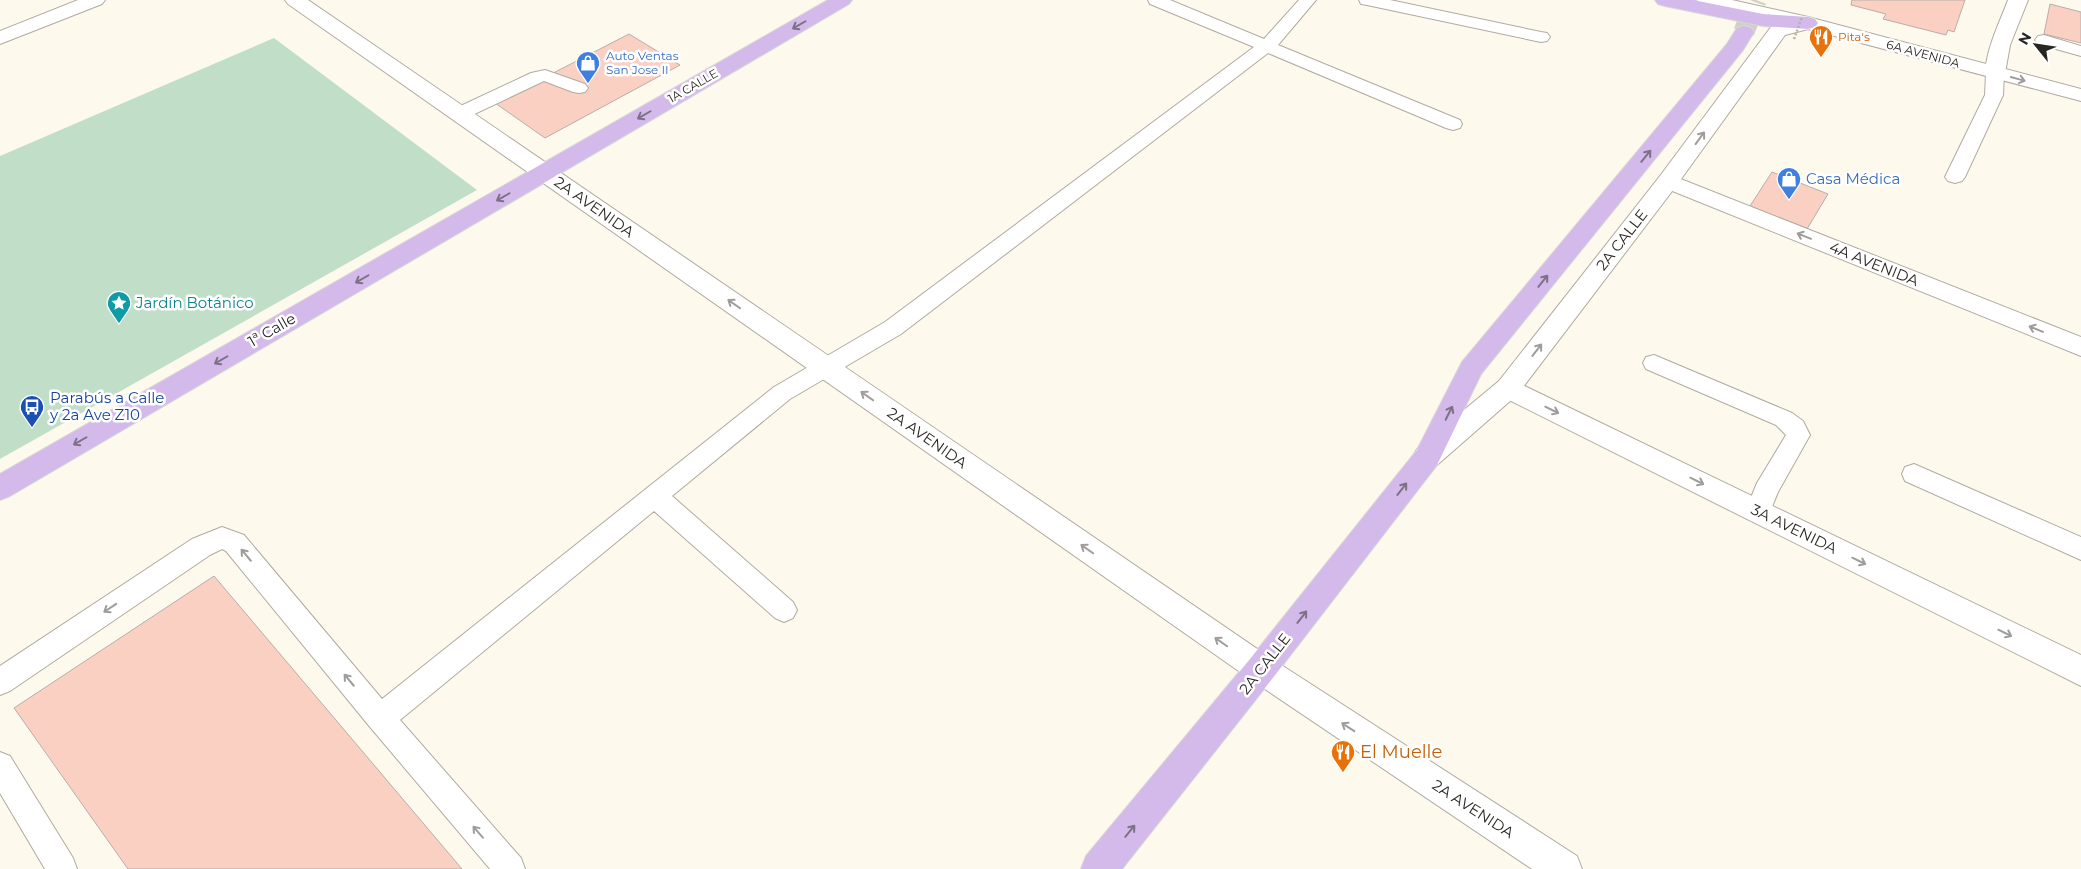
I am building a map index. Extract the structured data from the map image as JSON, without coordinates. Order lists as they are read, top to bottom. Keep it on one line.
{"streets":{"main road":["1A CALLE","2A CALLE","1ª Calle"],"street":["6A AVENIDA","2A AVENIDA","4A AVENIDA","3A AVENIDA"]},"crossings":[["6A AVENIDA","2A CALLE"],["1A CALLE","2A AVENIDA"],["1A CALLE","1ª Calle"],["2A AVENIDA","2A CALLE"],["2A AVENIDA","1ª Calle"],["2A CALLE","4A AVENIDA"],["2A CALLE","3A AVENIDA"]],"one_way":["1A CALLE","2A AVENIDA","2A CALLE","4A AVENIDA","1ª Calle","3A AVENIDA"],"places":{"restaurant":["Pita's","El Muelle"],"shop":["Auto Ventas San Jose II","Casa Médica"],"place":["Jardín Botánico"],"bus stop":["Parabús a Calle y 2a Ave Z10"]},"north":"top left"}
